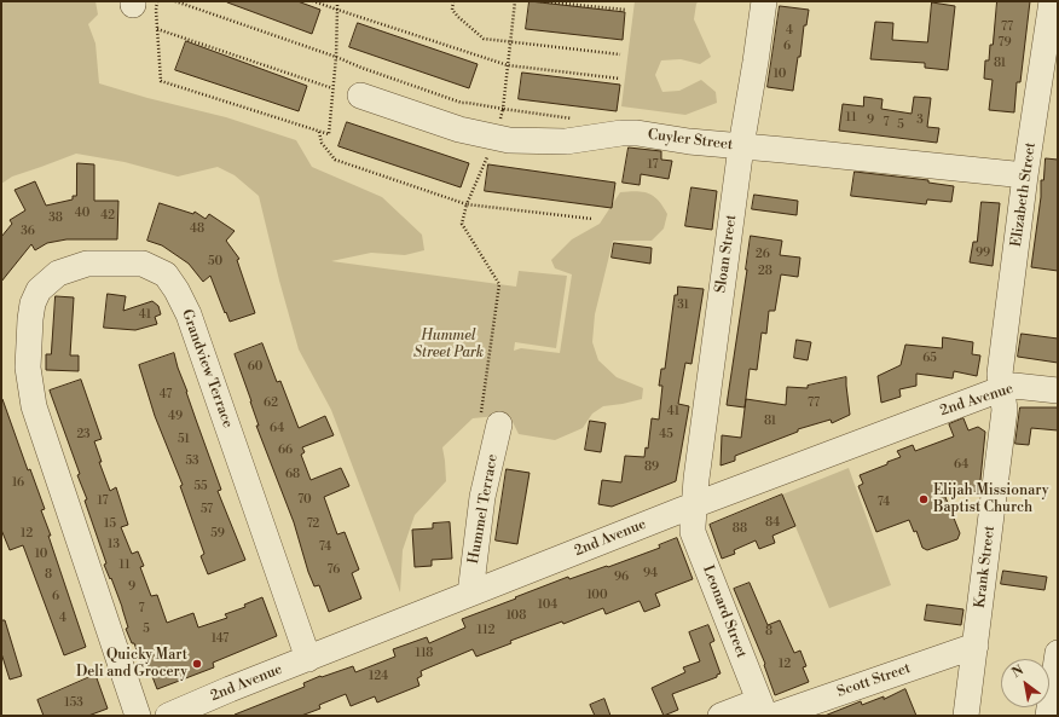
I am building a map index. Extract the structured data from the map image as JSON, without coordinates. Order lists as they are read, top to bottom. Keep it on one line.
{"streets":{"street":["Cuyler Street","Elizabeth Street","Sloan Street","Grandview Terrace","2nd Avenue","Hummel Terrace","Krank Street","Leonard Street","Scott Street"]},"crossings":[["Cuyler Street","Elizabeth Street"],["Cuyler Street","Sloan Street"],["Elizabeth Street","2nd Avenue"],["Elizabeth Street","Krank Street"],["Sloan Street","2nd Avenue"],["Sloan Street","Leonard Street"],["Grandview Terrace","2nd Avenue"],["2nd Avenue","Hummel Terrace"],["2nd Avenue","Krank Street"],["2nd Avenue","Leonard Street"],["Krank Street","Scott Street"],["Leonard Street","Scott Street"]],"parks":["Hummel Street Park"],"places":["Elijah Missionary Baptist Church","Quicky Mart Deli and Grocery"],"house_numbers":["77","4","79","6","81","10","11","9","3","7","5","17","40","42","38","48","36","99","26","50","28","31","41","65","60","47","62","77","41","49","81","64","23","45","51","66","53","64","89","68","16","55","70","17","74","57","84","15","72","88","12","59","13","74","10","11","76","94","8","96","9","100","6","104","7","108","4","5","112","8","147","118","12","124","153"],"north":"top left"}
